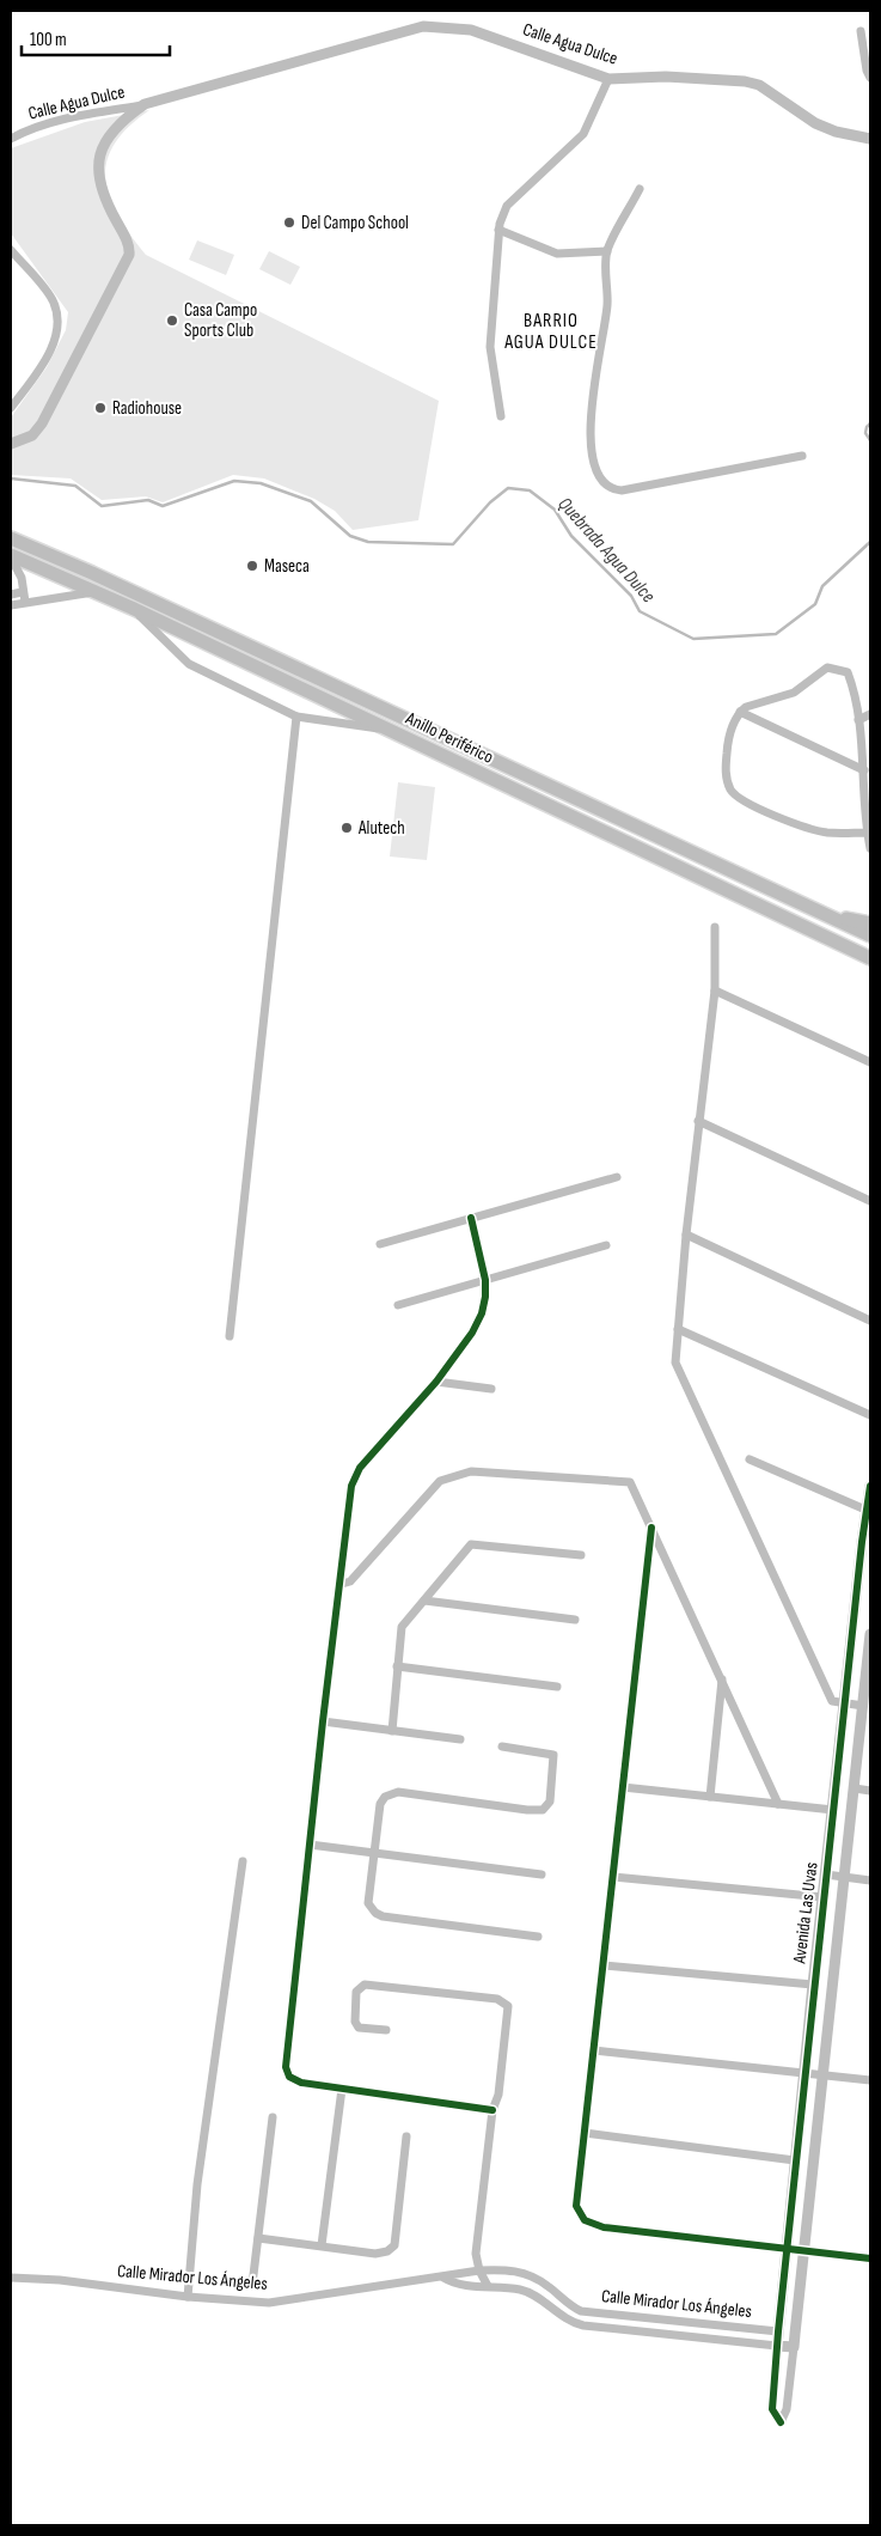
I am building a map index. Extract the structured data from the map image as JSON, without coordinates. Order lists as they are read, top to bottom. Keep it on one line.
{"streets":{"highway":["Anillo Periférico"],"street":["Calle Agua Dulce","Avenida Las Uvas","Calle Mirador Los Ángeles"]},"crossings":[["Avenida Las Uvas","Calle Mirador Los Ángeles"]],"districts":["BARRIO AGUA DULCE"],"water":["Quebrada Agua Dulce"],"places":["Del Campo School","Casa Campo Sports Club","Radiohouse","Maseca","Alutech"],"scale_bar":"100 m"}
